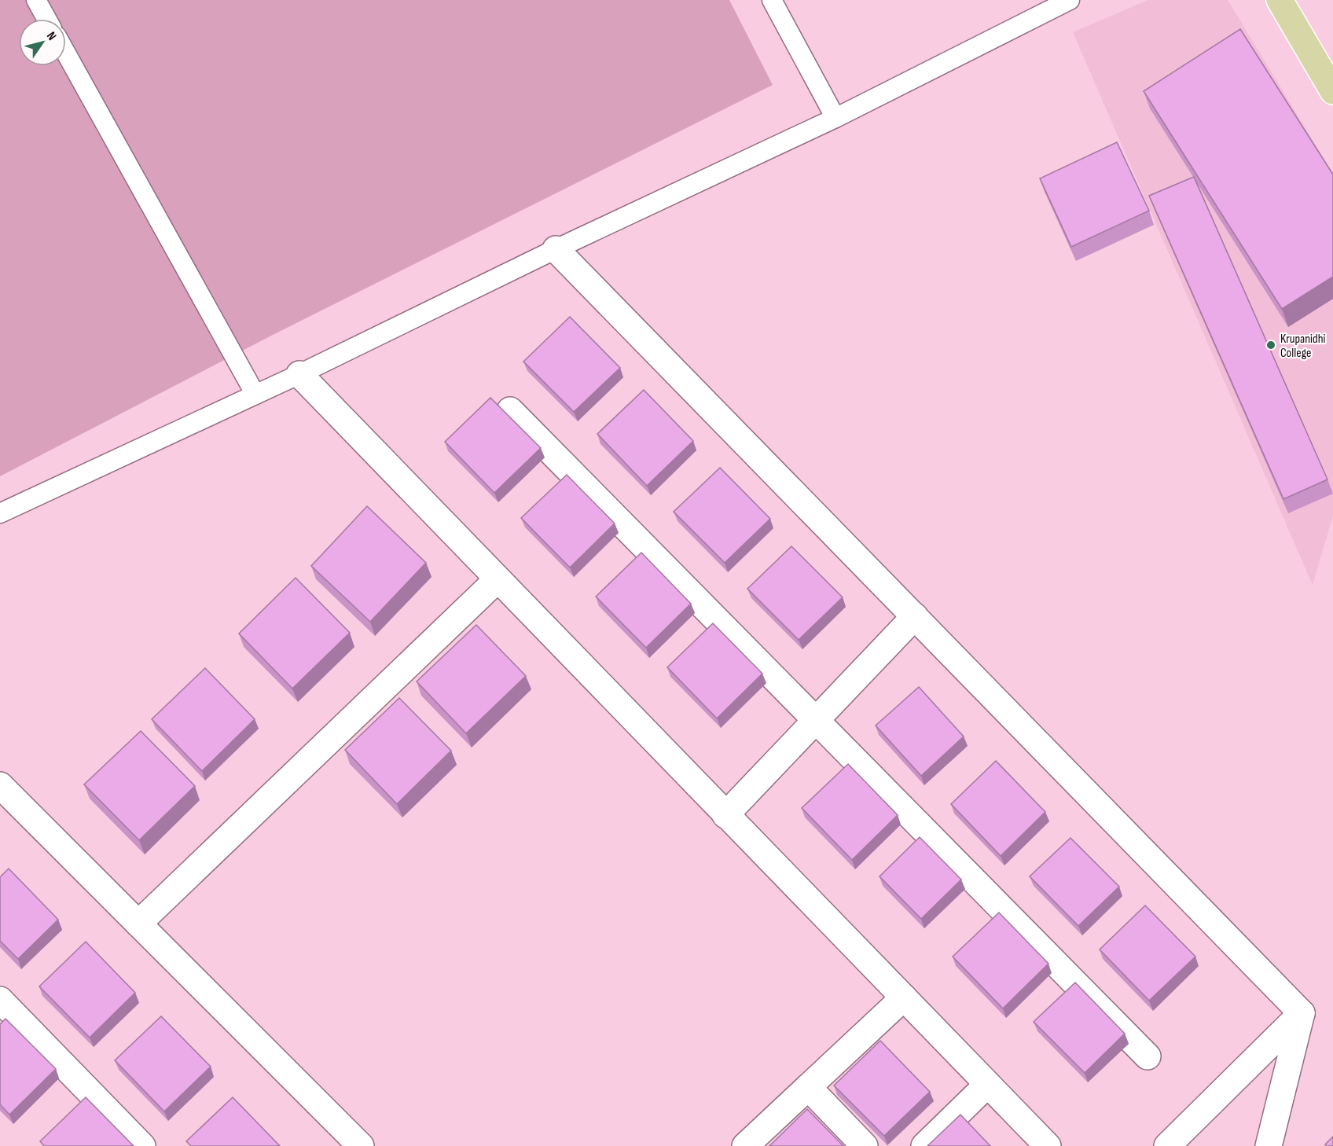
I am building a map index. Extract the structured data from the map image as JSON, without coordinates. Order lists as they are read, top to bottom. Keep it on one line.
{"places":["Krupanidhi College"],"north":"top right"}
